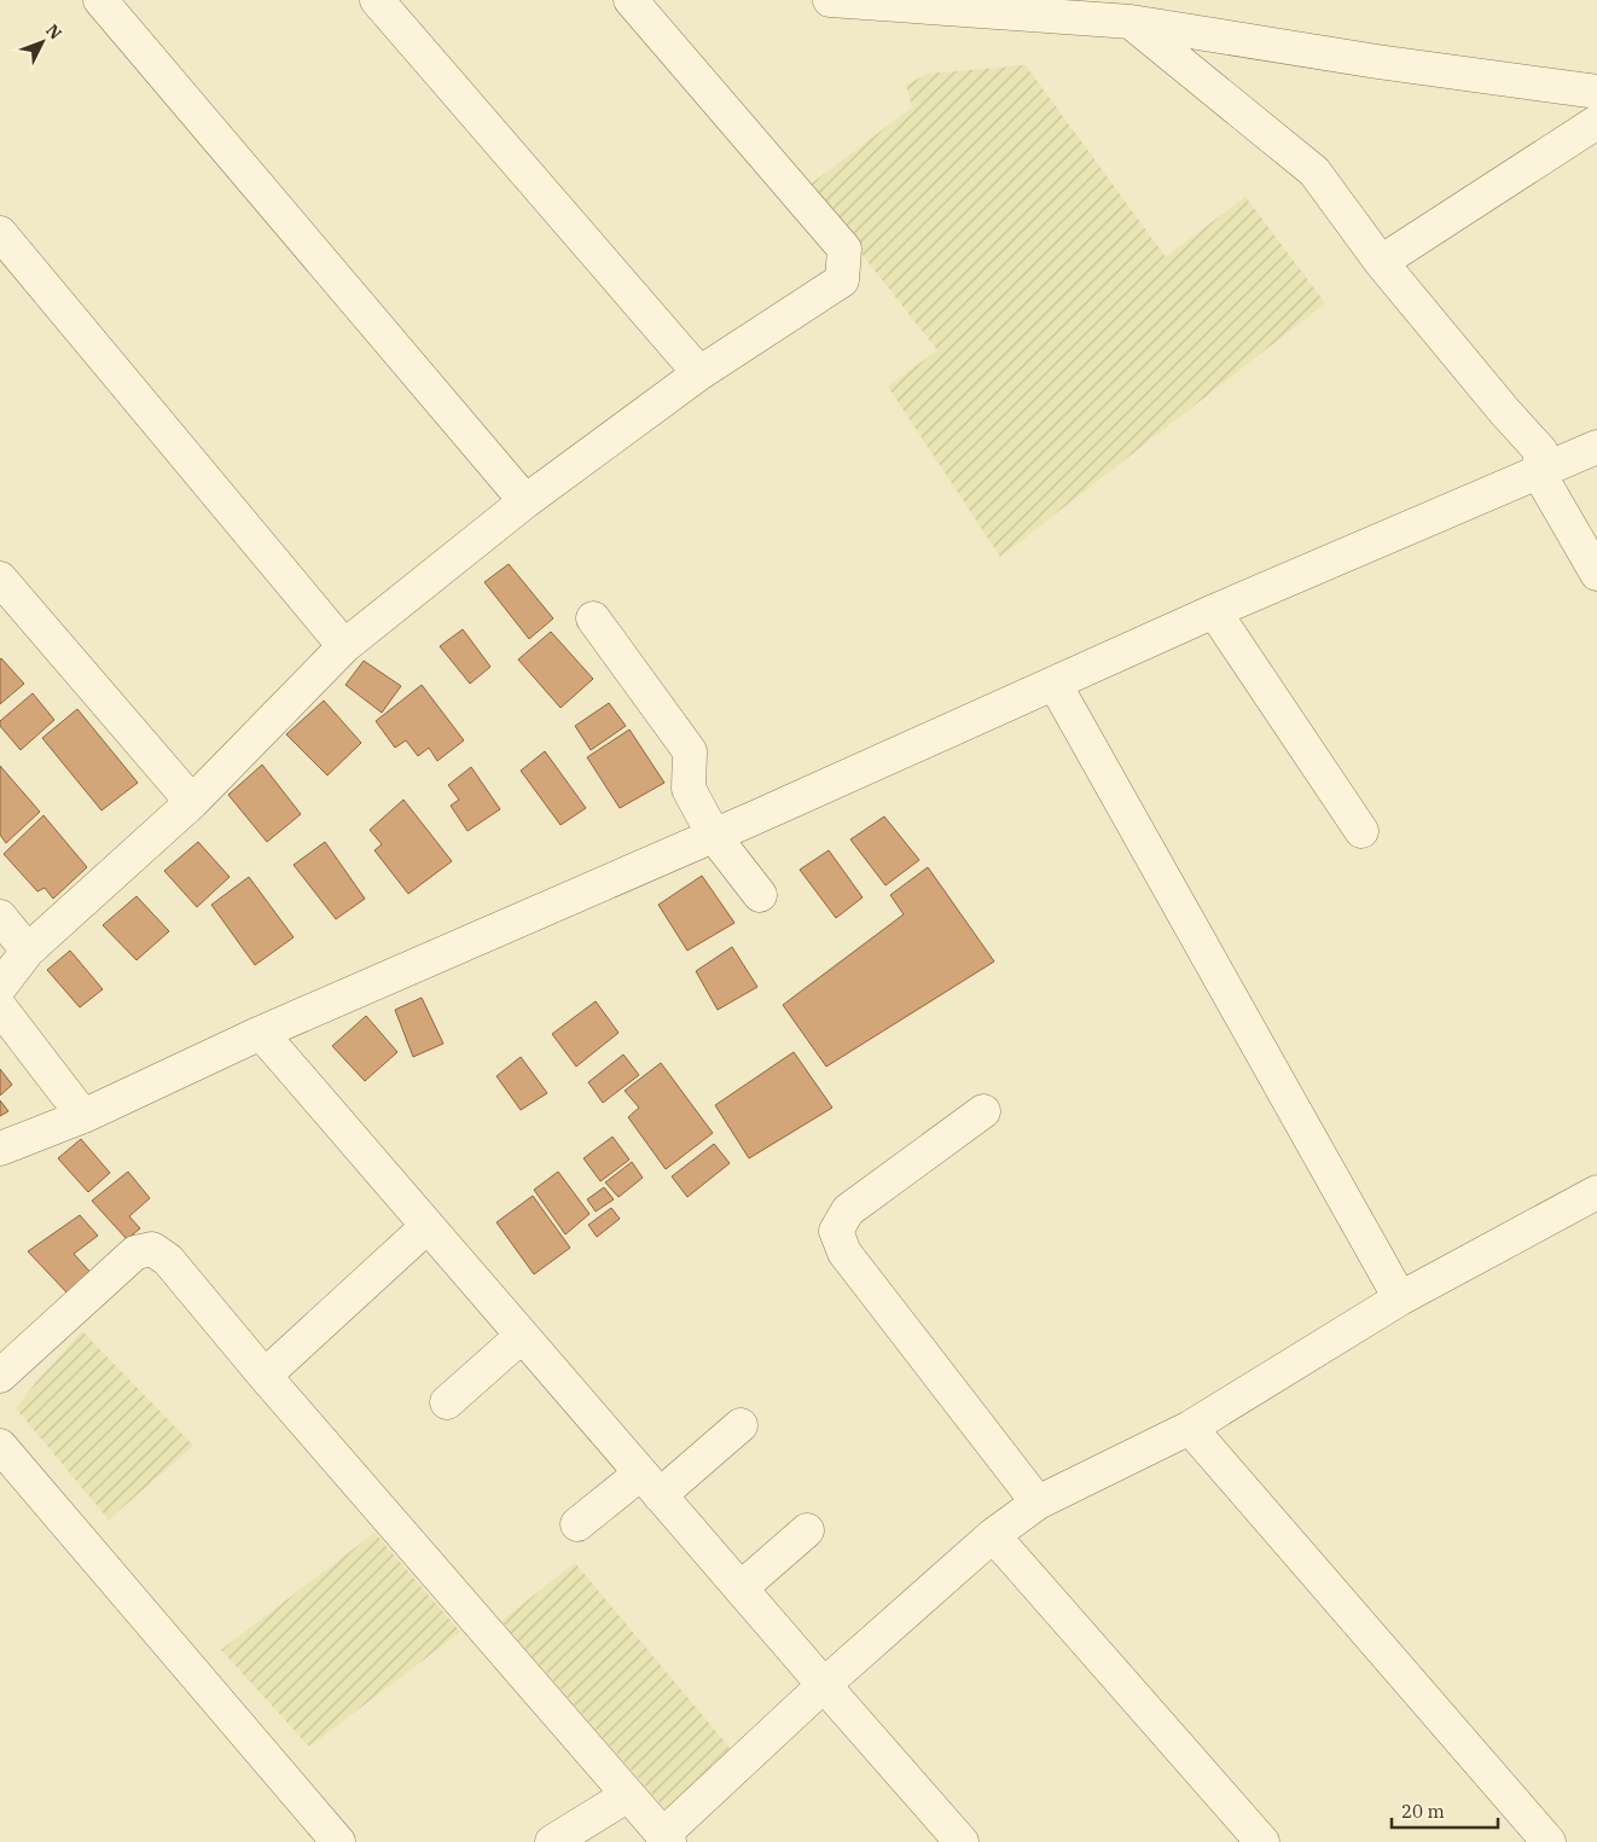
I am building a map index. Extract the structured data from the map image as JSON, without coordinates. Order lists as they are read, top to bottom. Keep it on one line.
{"scale_bar":"20 m","north":"top right"}
